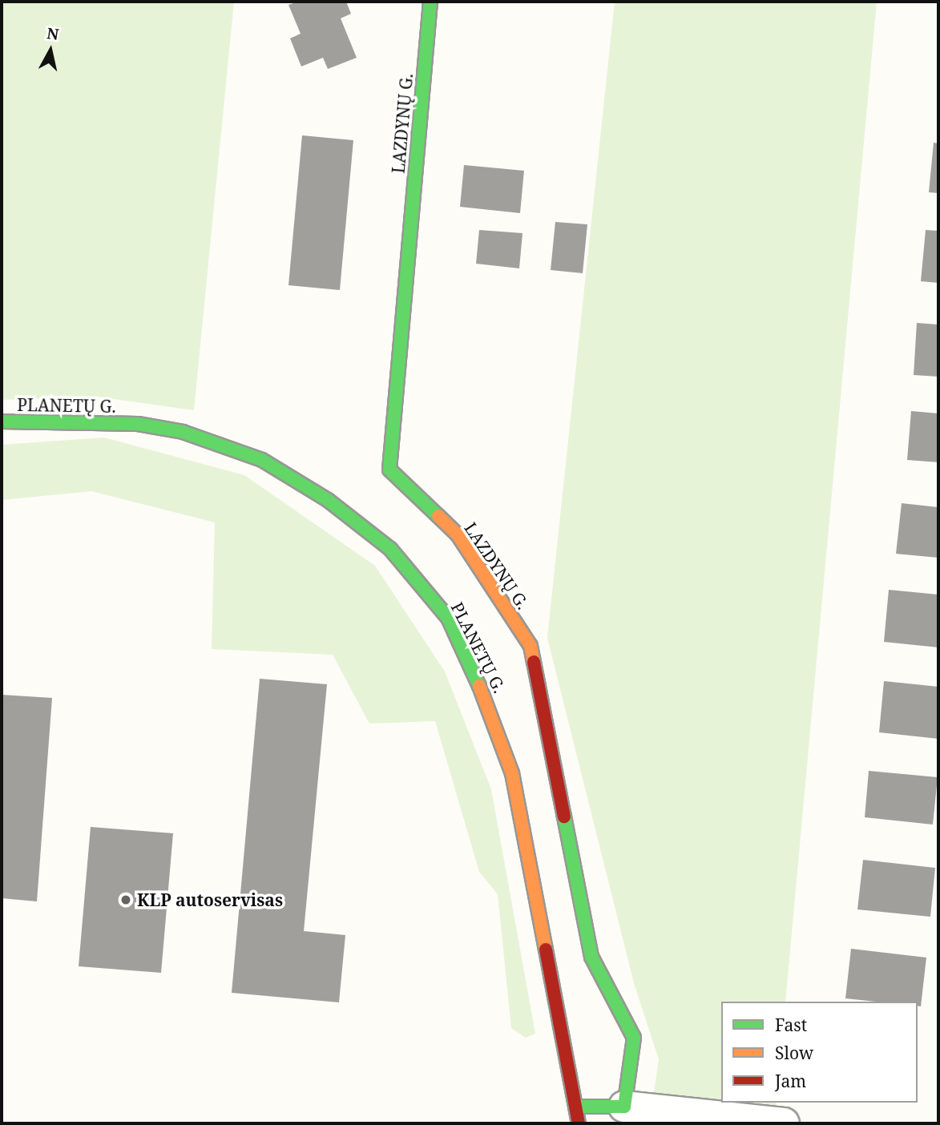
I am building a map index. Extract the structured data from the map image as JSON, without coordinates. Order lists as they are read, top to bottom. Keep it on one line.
{"streets":{"street":["LAZDYNŲ G.","PLANETŲ G."]},"places":["KLP autoservisas"],"legend":["Fast","Slow","Jam"],"north":"top"}
